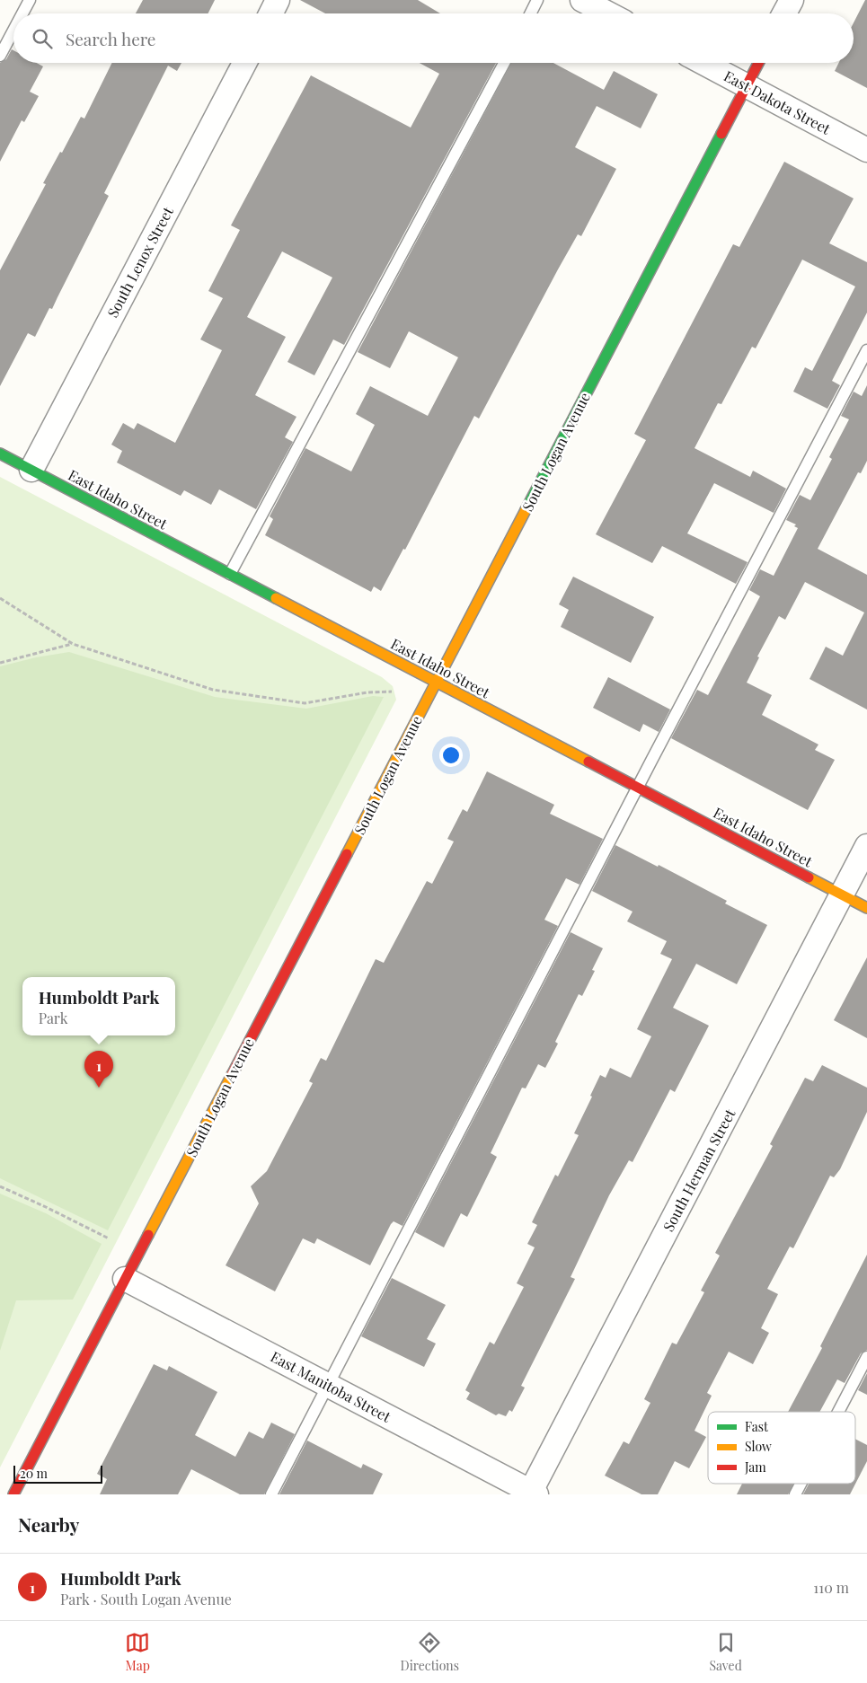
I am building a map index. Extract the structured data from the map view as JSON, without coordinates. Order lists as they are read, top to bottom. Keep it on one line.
{"streets":{"street":["East Dakota Street","South Lenox Street","South Logan Avenue","East Idaho Street","South Herman Street","East Manitoba Street"]},"crossings":[["East Dakota Street","South Logan Avenue"],["South Lenox Street","East Idaho Street"],["South Logan Avenue","East Idaho Street"],["South Logan Avenue","East Manitoba Street"],["East Idaho Street","South Herman Street"],["South Herman Street","East Manitoba Street"]],"legend":["Fast","Slow","Jam"],"scale_bar":"20 m","page":{"search":"Search here","popup":["Humboldt Park","Park"],"pins":"1","scale":"20 m","heading":"Nearby","list":[{"mark":"1","name":"Humboldt Park","note":"Park · South Logan Avenue","value":"110 m"}],"nav":["Map","Directions","Saved"]}}
